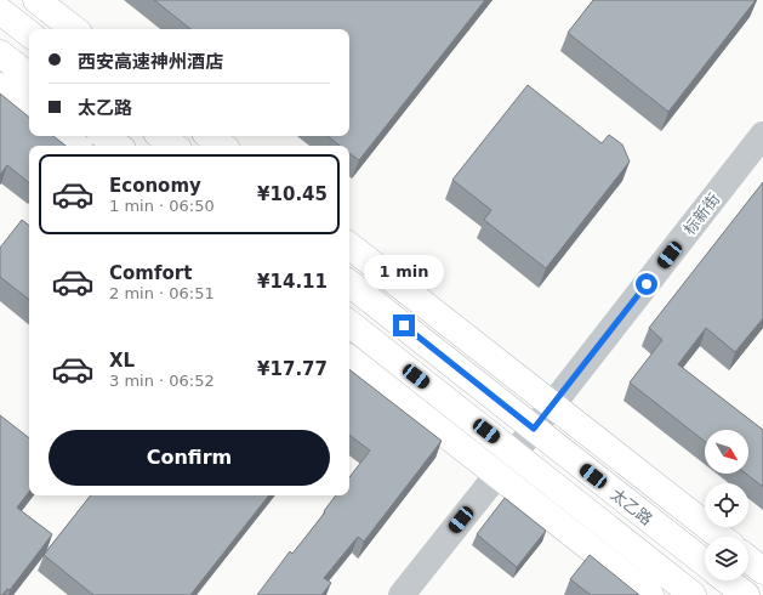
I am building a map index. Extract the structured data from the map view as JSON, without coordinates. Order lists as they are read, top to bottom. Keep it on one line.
{"streets":{"main road":["太乙路"],"street":["标新街"]},"crossings":[["标新街","太乙路"]],"north":"bottom right","page":{"banner":["西安高速神州酒店","太乙路"],"list":[{"name":"Economy","note":"1 min · 06:50","value":"¥10.45"},{"name":"Comfort","note":"2 min · 06:51","value":"¥14.11"},{"name":"XL","note":"3 min · 06:52","value":"¥17.77"}],"bubble":"1 min","buttons":"Confirm"}}
